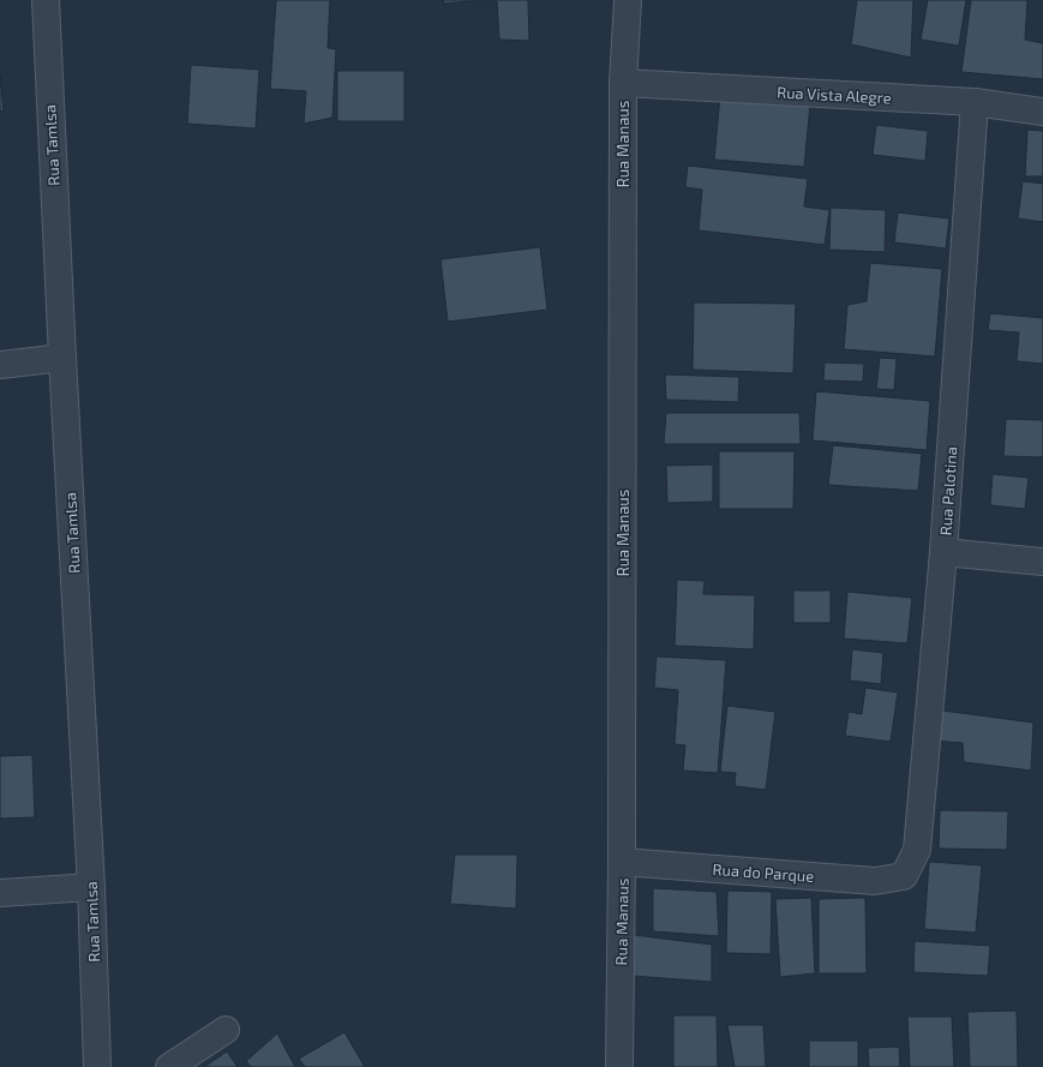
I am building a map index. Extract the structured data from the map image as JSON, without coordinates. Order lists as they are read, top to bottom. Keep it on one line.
{"streets":{"street":["Rua Vista Alegre","Rua Manaus","Rua Tamlsa","Rua Palotina","Rua do Parque"]},"crossings":[["Rua Vista Alegre","Rua Manaus"],["Rua Vista Alegre","Rua Palotina"],["Rua Manaus","Rua do Parque"],["Rua Palotina","Rua do Parque"]]}
